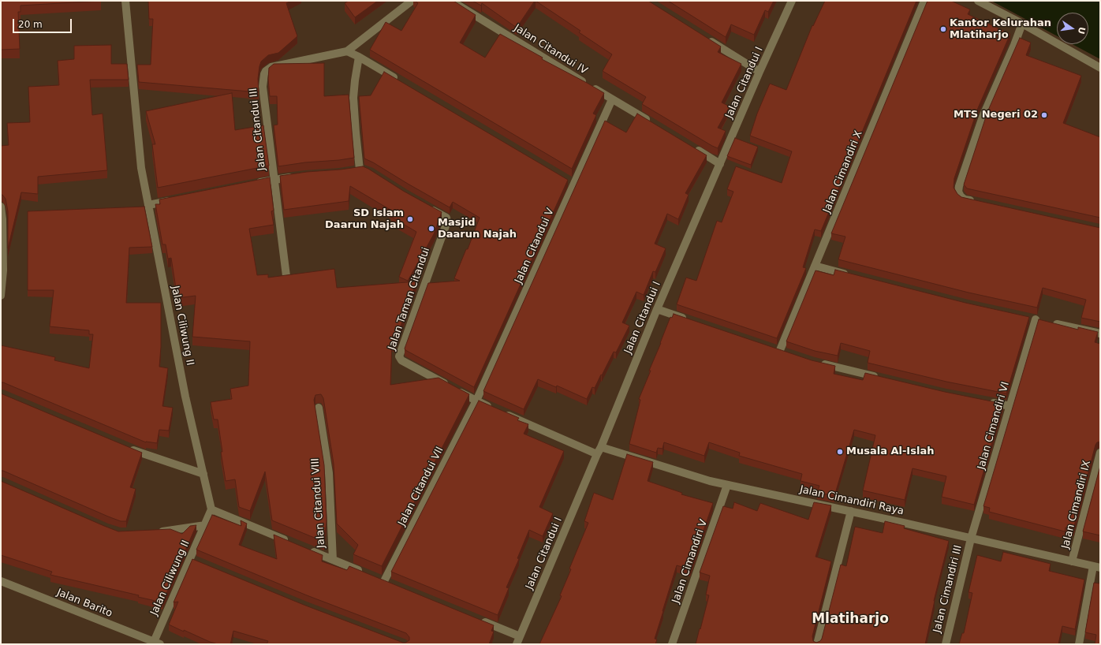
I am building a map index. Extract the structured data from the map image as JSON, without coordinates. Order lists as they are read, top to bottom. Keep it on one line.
{"streets":{"street":["Jalan Citandui IV","Jalan Citandui I","Jalan Citandui III","Jalan Cimandiri X","Jalan Citandui V","Jalan Taman Citandui","Jalan Ciliwung II","Jalan Cimandiri VI","Jalan Citandui VII","Jalan Cimandiri Raya","Jalan Citandui VIII","Jalan Cimandiri IX","Jalan Cimandiri V","Jalan Cimandiri III","Jalan Barito"]},"crossings":[["Jalan Citandui IV","Jalan Citandui V"],["Jalan Citandui I","Jalan Cimandiri Raya"],["Jalan Citandui V","Jalan Citandui VII"],["Jalan Citandui V","Jalan Cimandiri Raya"],["Jalan Taman Citandui","Jalan Cimandiri Raya"],["Jalan Ciliwung II","Jalan Barito"],["Jalan Cimandiri VI","Jalan Cimandiri Raya"],["Jalan Cimandiri VI","Jalan Cimandiri III"],["Jalan Citandui VII","Jalan Cimandiri Raya"],["Jalan Cimandiri Raya","Jalan Cimandiri IX"],["Jalan Cimandiri Raya","Jalan Cimandiri V"],["Jalan Cimandiri Raya","Jalan Cimandiri III"]],"districts":["Mlatiharjo"],"places":["Kantor Kelurahan Mlatiharjo","MTS Negeri 02","SD Islam Daarun Najah","Masjid Daarun Najah","Musala Al-Islah"],"scale_bar":"20 m","north":"right"}
